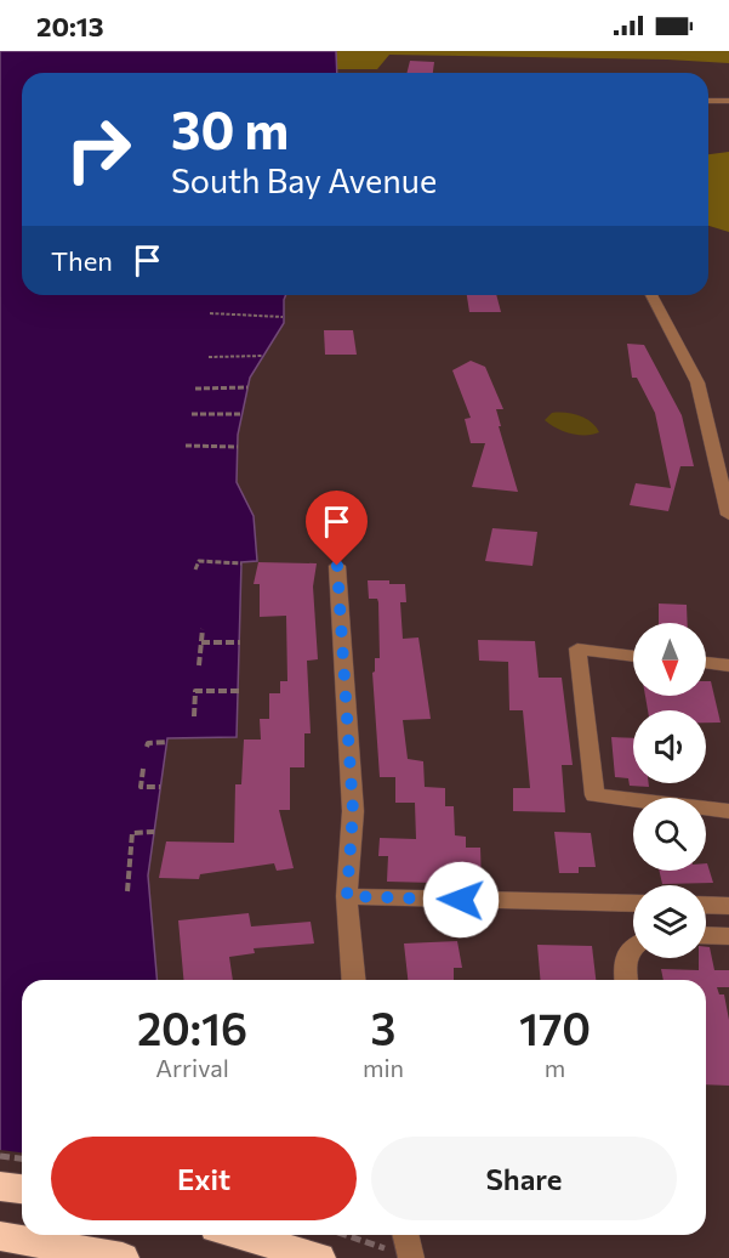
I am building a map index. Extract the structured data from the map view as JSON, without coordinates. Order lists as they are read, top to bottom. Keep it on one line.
{"north":"bottom","page":{"status":"20:13","turn":["30 m","South Bay Avenue"],"then":"Then","eta":["20:16","Arrival","3","min","170","m"],"buttons":["Exit","Share"]}}
